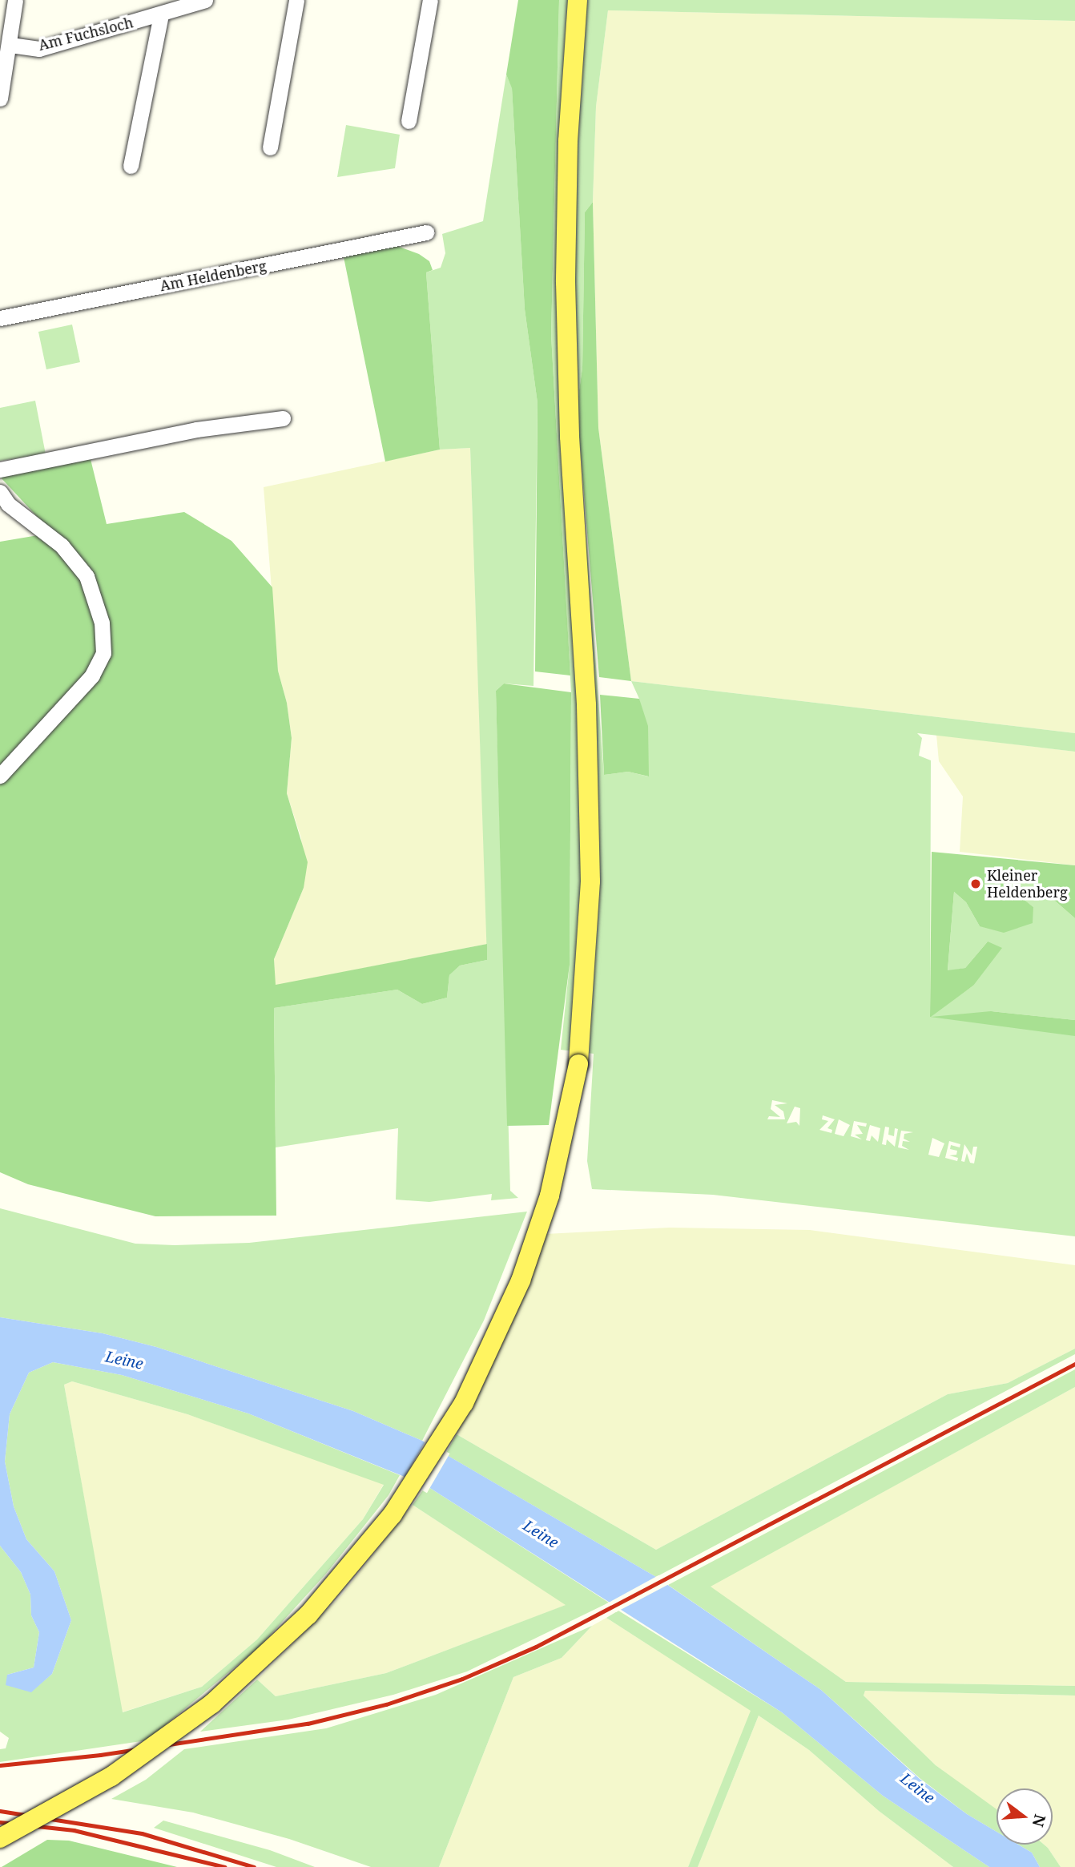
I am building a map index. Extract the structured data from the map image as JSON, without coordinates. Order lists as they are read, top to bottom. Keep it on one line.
{"streets":{"street":["Am Fuchsloch","Am Heldenberg"]},"water":["Leine"],"places":["Kleiner Heldenberg"],"north":"right"}
